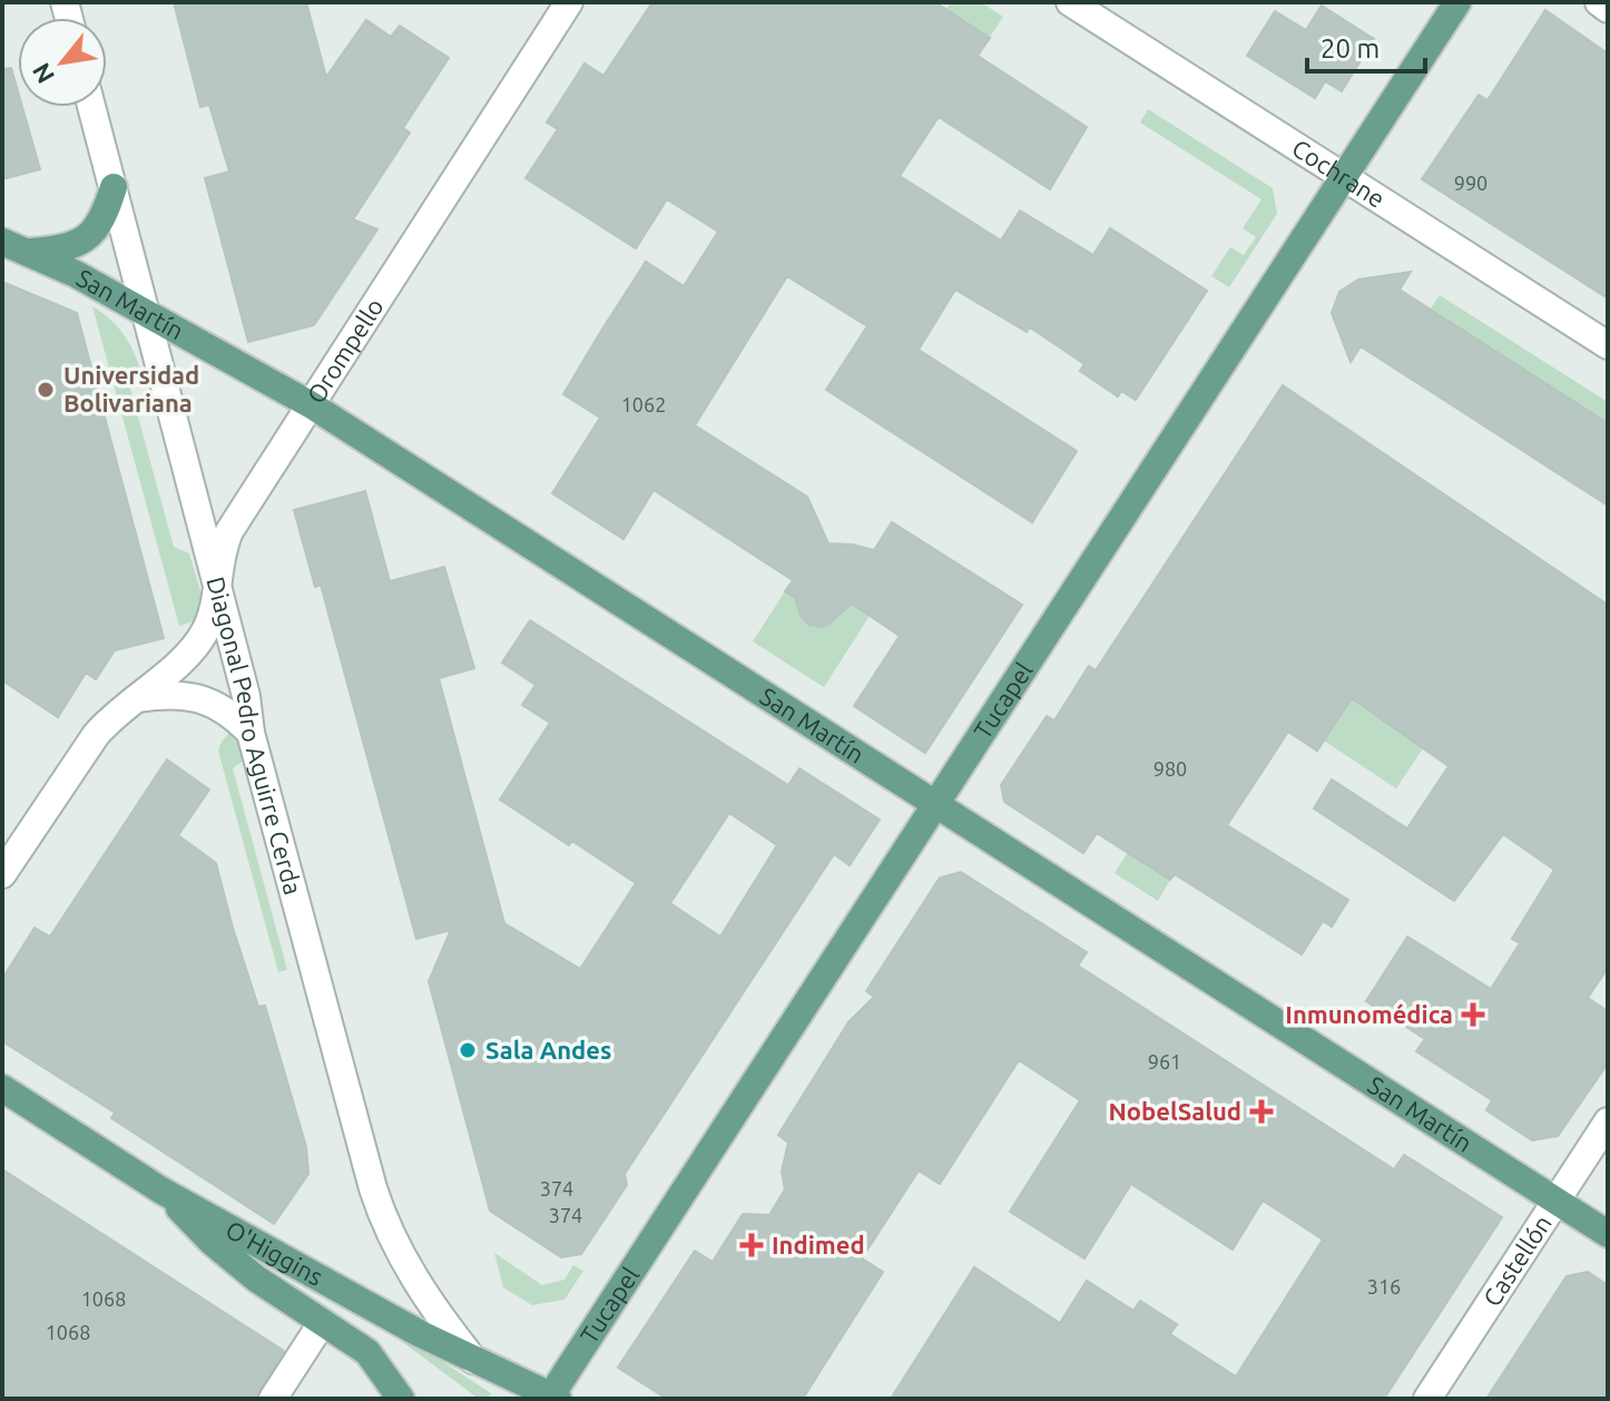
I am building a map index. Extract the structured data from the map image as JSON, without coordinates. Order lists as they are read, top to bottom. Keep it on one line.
{"streets":{"main road":["San Martín","Tucapel","O'Higgins"],"street":["Cochrane","Orompello","Diagonal Pedro Aguirre Cerda","Castellón"]},"crossings":[["Cochrane","Tucapel"],["San Martín","Orompello"],["San Martín","Tucapel"],["San Martín","Diagonal Pedro Aguirre Cerda"],["San Martín","Castellón"],["Orompello","Diagonal Pedro Aguirre Cerda"],["Tucapel","O'Higgins"],["Diagonal Pedro Aguirre Cerda","O'Higgins"]],"places":{"other":["Universidad Bolivariana","Sala Andes"],"health":["Inmunomédica","NobelSalud","Indimed"]},"house_numbers":["990","1062","980","961","374","374","316","1068","1068"],"scale_bar":"20 m","north":"bottom left"}
